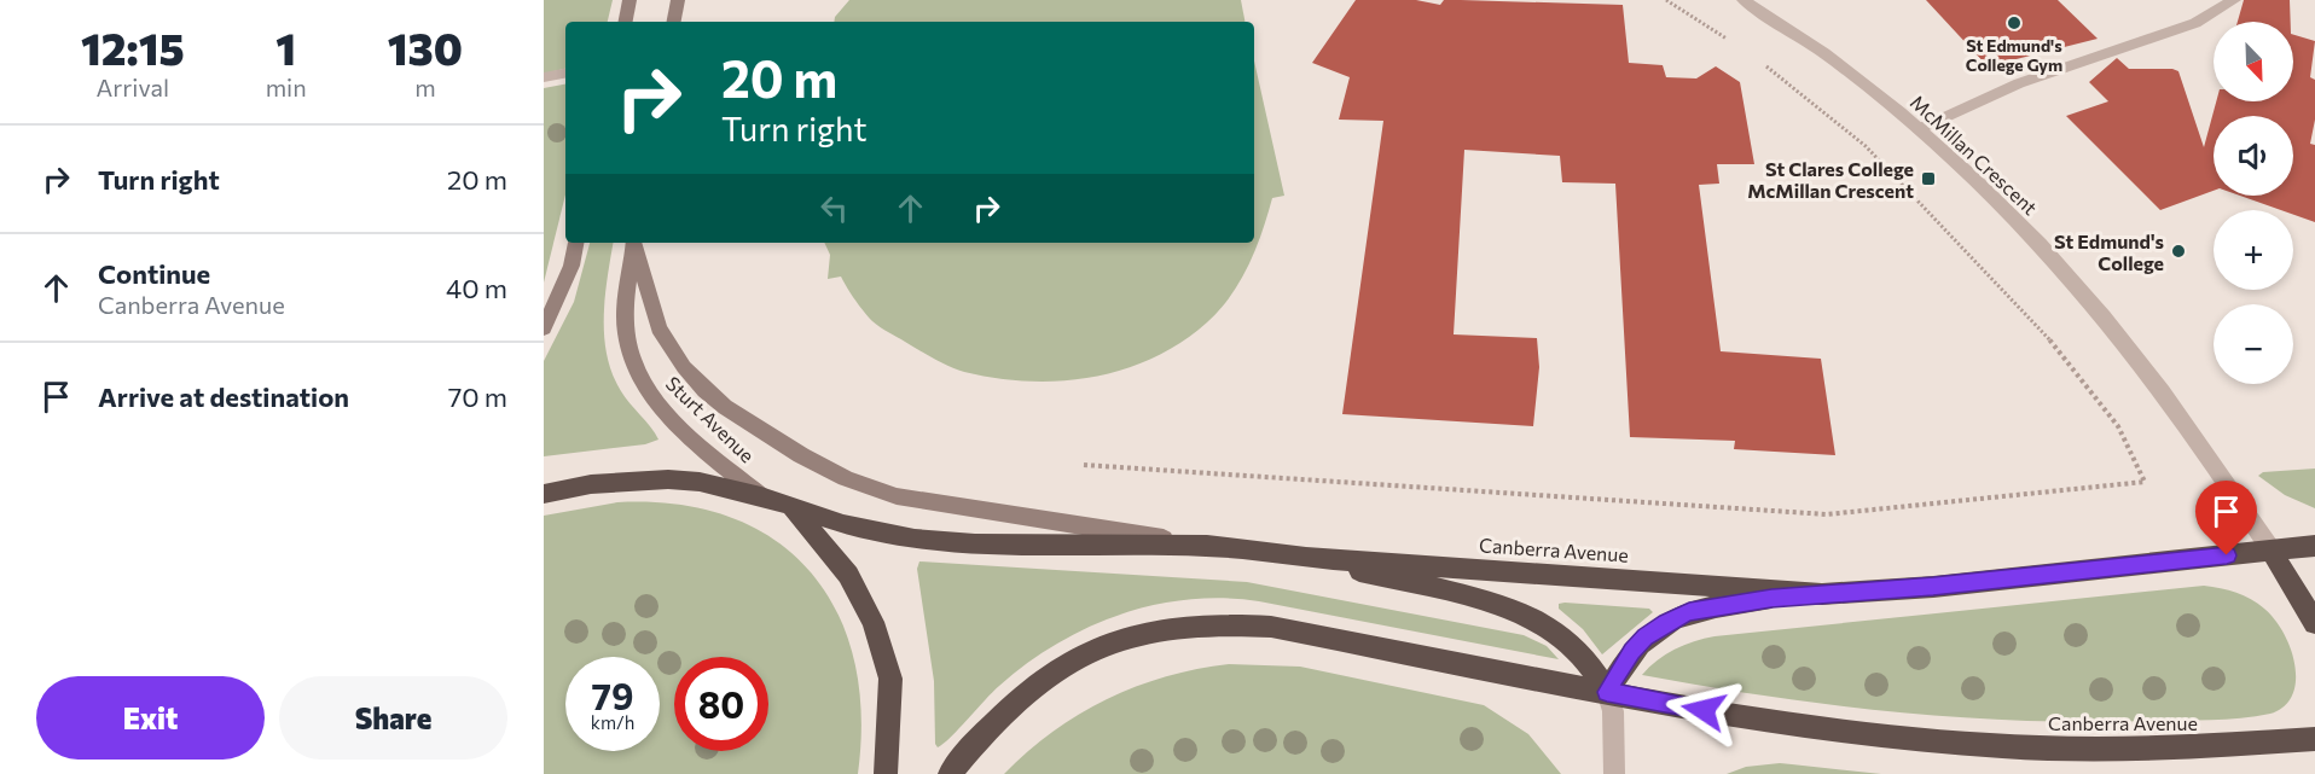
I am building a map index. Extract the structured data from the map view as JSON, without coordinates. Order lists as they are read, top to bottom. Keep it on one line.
{"streets":{"highway":["Canberra Avenue"],"main road":["Sturt Avenue"],"street":["McMillan Crescent"]},"crossings":[["McMillan Crescent","Canberra Avenue"],["Sturt Avenue","Canberra Avenue"]],"places":{"other":["St Edmund's College Gym","St Edmund's College"],"transit":["St Clares College McMillan Crescent"]},"north":"bottom right","page":{"eta":["12:15","Arrival","1","min","130","m"],"map_buttons":["+","−"],"turn":["20 m","Turn right"],"list":[{"name":"Turn right","value":"20 m"},{"name":"Continue","note":"Canberra Avenue","value":"40 m"},{"name":"Arrive at destination","value":"70 m"}],"speed":"79 km/h","limit":"80","buttons":["Exit","Share"]}}
